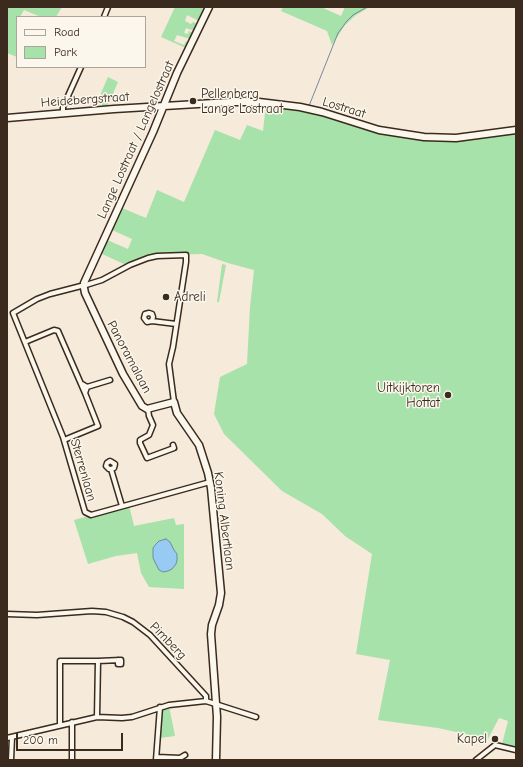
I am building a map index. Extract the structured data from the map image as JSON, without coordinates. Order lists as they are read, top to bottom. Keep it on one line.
{"streets":{"street":["Heidebergstraat","Lostraat","Lange Lostraat / Langelostraat","Panoramalaan","Sterrenlaan","Koning Albertlaan","Pimberg"]},"crossings":[["Heidebergstraat","Lostraat"],["Heidebergstraat","Lange Lostraat / Langelostraat"],["Lostraat","Lange Lostraat / Langelostraat"],["Lange Lostraat / Langelostraat","Panoramalaan"],["Lange Lostraat / Langelostraat","Sterrenlaan"],["Lange Lostraat / Langelostraat","Koning Albertlaan"],["Panoramalaan","Sterrenlaan"],["Panoramalaan","Koning Albertlaan"],["Sterrenlaan","Koning Albertlaan"]],"places":["Pellenberg Lange Lostraat","Adreli","Uitkijktoren Hottat","Kapel"],"legend":["Road","Park"],"scale_bar":"200 m"}
